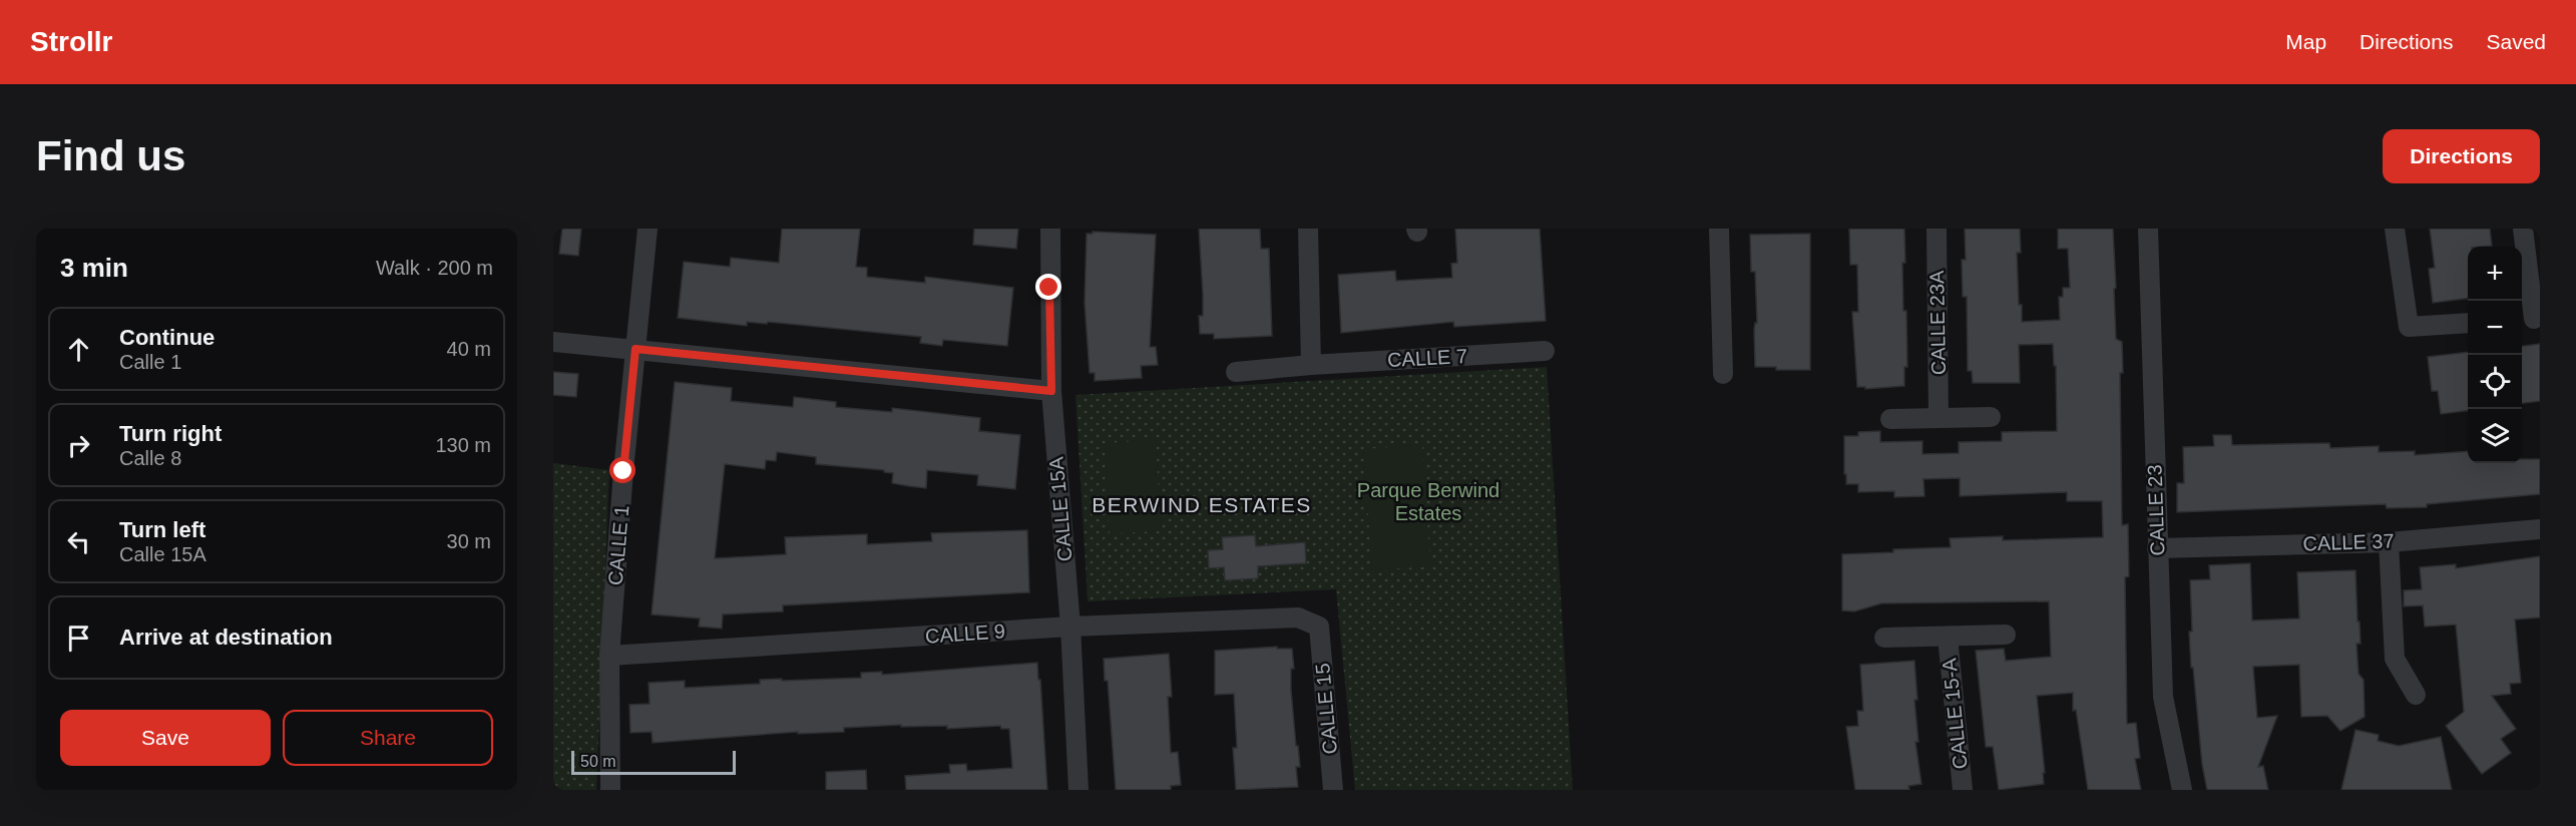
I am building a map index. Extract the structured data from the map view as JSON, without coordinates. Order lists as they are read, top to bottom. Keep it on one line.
{"streets":{"street":["CALLE 23A","CALLE 7","CALLE 15A","CALLE 23","CALLE 37","CALLE 1","CALLE 9","CALLE 15","CALLE 15-A"]},"crossings":[["CALLE 15A","CALLE 9"],["CALLE 23","CALLE 37"],["CALLE 1","CALLE 9"],["CALLE 9","CALLE 15"]],"districts":["BERWIND ESTATES"],"parks":["Parque Berwind Estates"],"scale_bar":"50 m","page":{"header":"Strollr","nav":["Map","Directions","Saved"],"buttons":["Directions",["Save","Share"]],"title":"Find us","heading":["3 min","Walk · 200 m"],"map_buttons":["+","−"],"list":[["Continue","Calle 1","40 m"],["Turn right","Calle 8","130 m"],["Turn left","Calle 15A","30 m"],"Arrive at destination"],"scale":"50 m"}}
